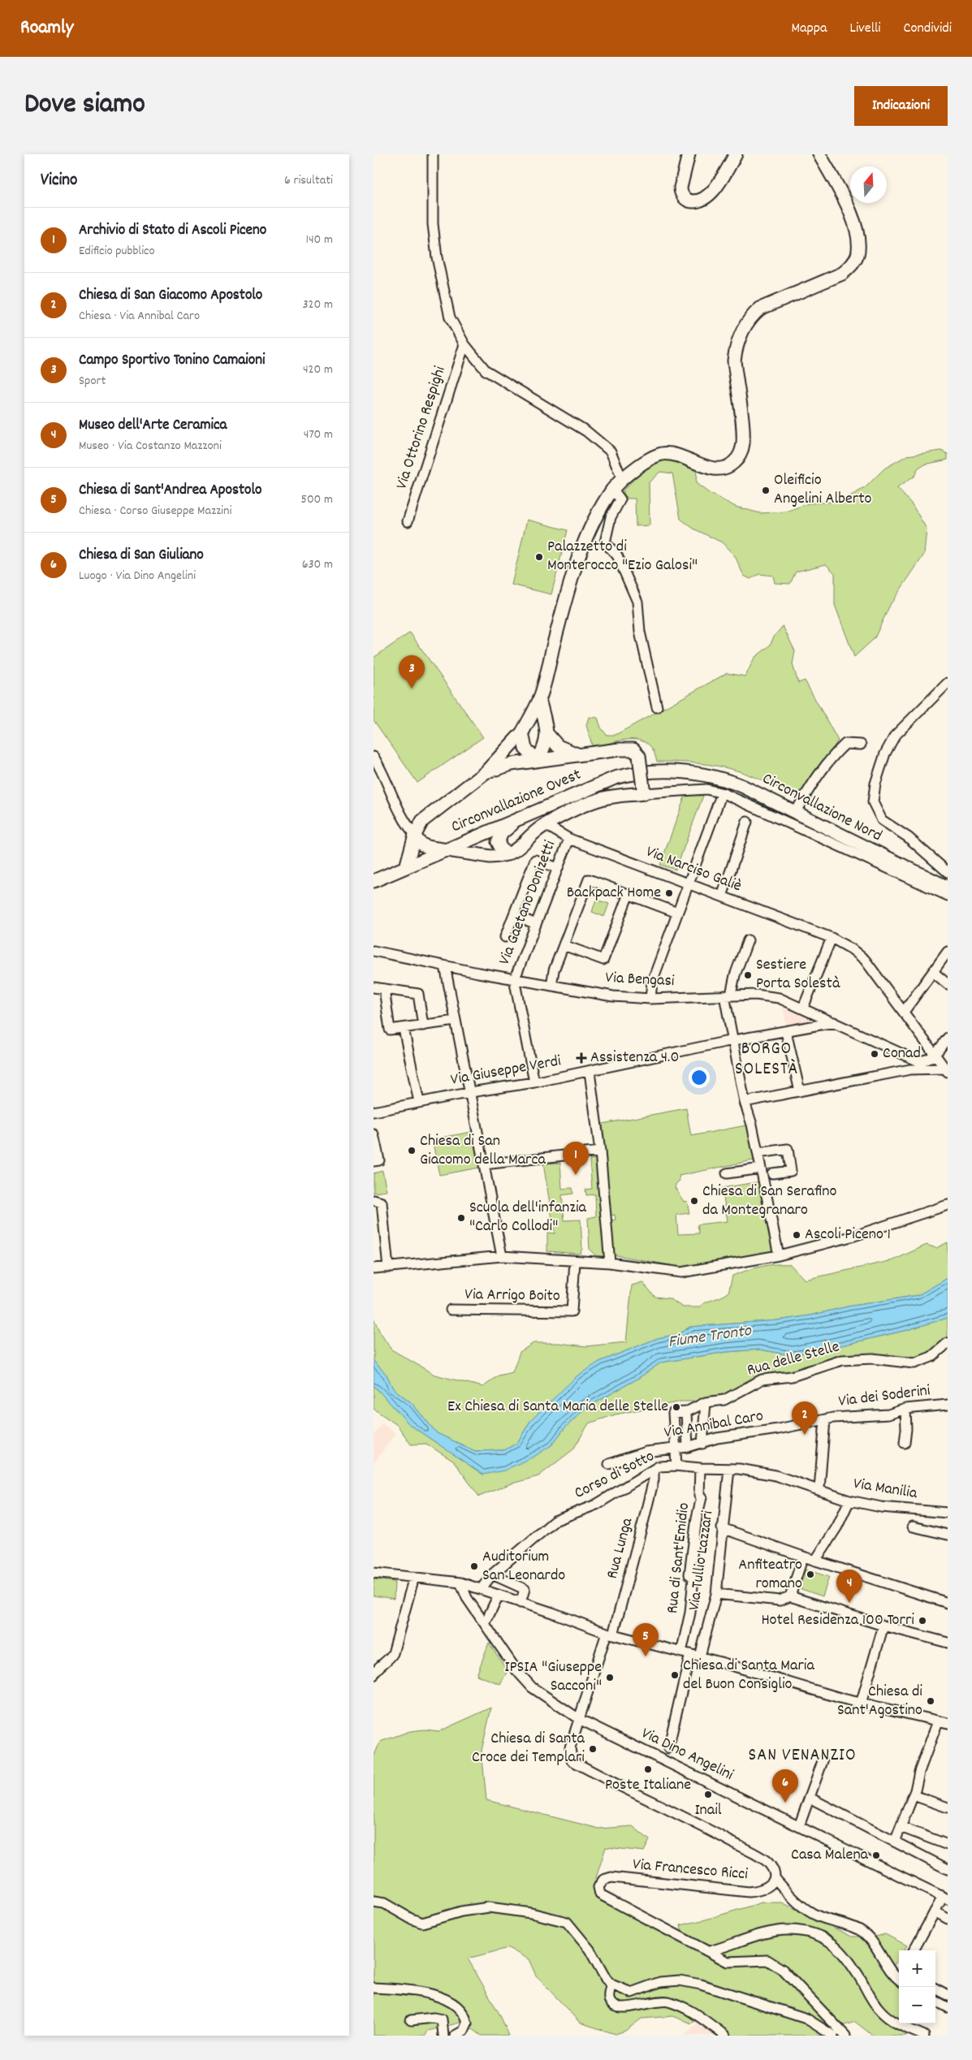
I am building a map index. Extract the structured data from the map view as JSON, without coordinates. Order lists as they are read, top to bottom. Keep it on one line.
{"streets":{"main road":["Circonvallazione Ovest","Circonvallazione Nord"],"street":["Via Ottorino Respighi","Via Narciso Galiè","Via Gaetano Donizetti","Via Bengasi","Via Giuseppe Verdi","Via Arrigo Boito","Rua delle Stelle","Via dei Soderini","Via Annibal Caro","Corso di Sotto","Via Manilia","Rua Lunga","Rua di Sant'Emidio","Via Tullio Lazzari","Via Dino Angelini","Via Francesco Ricci"]},"crossings":[["Circonvallazione Ovest","Circonvallazione Nord"],["Via Narciso Galiè","Via Gaetano Donizetti"],["Via Narciso Galiè","Via Bengasi"],["Via Gaetano Donizetti","Via Bengasi"],["Via Bengasi","Via Giuseppe Verdi"],["Rua delle Stelle","Via Annibal Caro"],["Rua delle Stelle","Corso di Sotto"],["Via dei Soderini","Via Annibal Caro"],["Corso di Sotto","Via Manilia"],["Corso di Sotto","Rua Lunga"],["Corso di Sotto","Rua di Sant'Emidio"],["Corso di Sotto","Via Tullio Lazzari"],["Rua Lunga","Via Dino Angelini"],["Rua Lunga","Via Francesco Ricci"],["Via Dino Angelini","Via Francesco Ricci"]],"districts":["BORGO SOLESTÀ","SAN VENANZIO"],"water":["Fiume Tronto"],"places":{"other":["Oleificio Angelini Alberto","Palazzetto di Monterocco \"Ezio Galosi\"","Backpack Home","Sestiere Porta Solestà","Conad","Chiesa di San Giacomo della Marca","Chiesa di San Serafino da Montegranaro","Scuola dell'infanzia \"Carlo Collodi\"","Ascoli Piceno 1","Ex Chiesa di Santa Maria delle Stelle","Auditorium San Leonardo","Anfiteatro romano","Hotel Residenza 100 Torri","Chiesa di Santa Maria del Buon Consiglio","IPSIA \"Giuseppe Sacconi\"","Chiesa di Sant'Agostino","Chiesa di Santa Croce dei Templari","Poste Italiane","Inail","Casa Malena"],"health":["Assistenza 4.0"]},"north":"top","page":{"header":"Roamly","nav":["Mappa","Livelli","Condividi"],"title":"Dove siamo","buttons":"Indicazioni","heading":["Vicino","6 risultati"],"list":[{"mark":"1","name":"Archivio di Stato di Ascoli Piceno","note":"Edificio pubblico","value":"140 m"},{"mark":"2","name":"Chiesa di San Giacomo Apostolo","note":"Chiesa · Via Annibal Caro","value":"320 m"},{"mark":"3","name":"Campo Sportivo Tonino Camaioni","note":"Sport","value":"420 m"},{"mark":"4","name":"Museo dell'Arte Ceramica","note":"Museo · Via Costanzo Mazzoni","value":"470 m"},{"mark":"5","name":"Chiesa di Sant'Andrea Apostolo","note":"Chiesa · Corso Giuseppe Mazzini","value":"500 m"},{"mark":"6","name":"Chiesa di San Giuliano","note":"Luogo · Via Dino Angelini","value":"630 m"}],"pins":["3","1","2","4","5","6"],"map_buttons":["+","−"]}}
